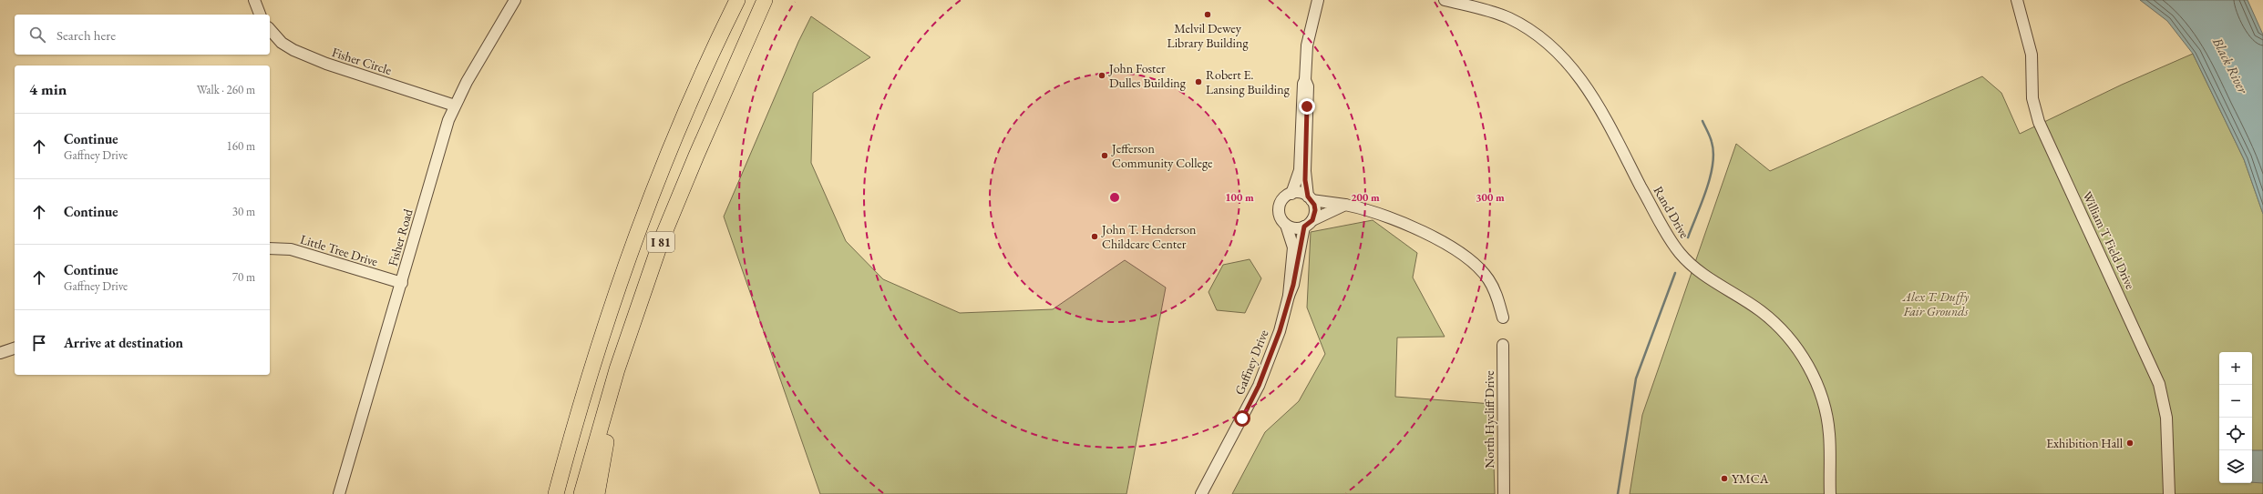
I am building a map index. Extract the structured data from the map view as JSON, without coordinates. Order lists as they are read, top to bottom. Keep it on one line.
{"streets":{"highway":["I 81"],"street":["Fisher Circle","Rand Drive","Fisher Road","William T Field Drive","Little Tree Drive","Gaffney Drive","North Hycliff Drive"]},"crossings":[["Fisher Circle","Fisher Road"],["Fisher Road","Little Tree Drive"]],"water":["Black River"],"parks":["Alex T. Duffy Fair Grounds"],"places":["Melvil Dewey Library Building","John Foster Dulles Building","Robert E. Lansing Building","Jefferson Community College","John T. Henderson Childcare Center","Exhibition Hall","YMCA"],"page":{"search":"Search here","heading":["4 min","Walk · 260 m"],"list":[["Continue","Gaffney Drive","160 m"],["Continue","30 m"],["Continue","Gaffney Drive","70 m"],"Arrive at destination"],"map_buttons":["+","−"]},"rings":["100 m","200 m","300 m"]}
